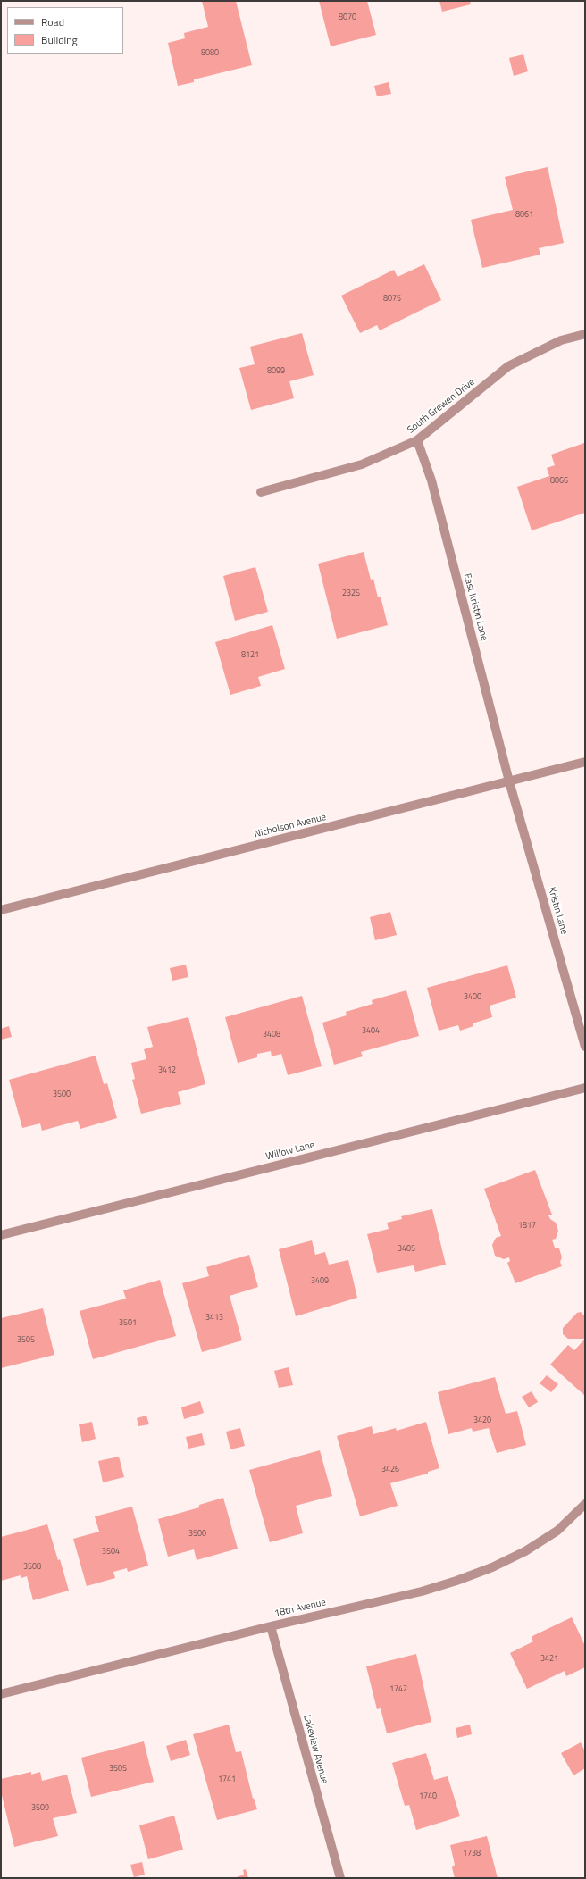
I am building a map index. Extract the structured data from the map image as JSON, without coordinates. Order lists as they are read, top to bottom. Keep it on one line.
{"streets":{"street":["South Grewen Drive","East Kristin Lane","Nicholson Avenue","Kristin Lane","Willow Lane","18th Avenue","Lakeview Avenue"]},"crossings":[["South Grewen Drive","East Kristin Lane"],["East Kristin Lane","Nicholson Avenue"],["East Kristin Lane","Kristin Lane"],["Nicholson Avenue","Kristin Lane"],["18th Avenue","Lakeview Avenue"]],"house_numbers":["8070","8080","8061","8075","8099","8066","2325","8121","3400","3404","3408","3412","3500","1817","3405","3409","3413","3501","3505","3420","3426","3500","3504","3508","3421","1742","3505","1741","1740","3509","1738"],"legend":["Road","Building"]}
